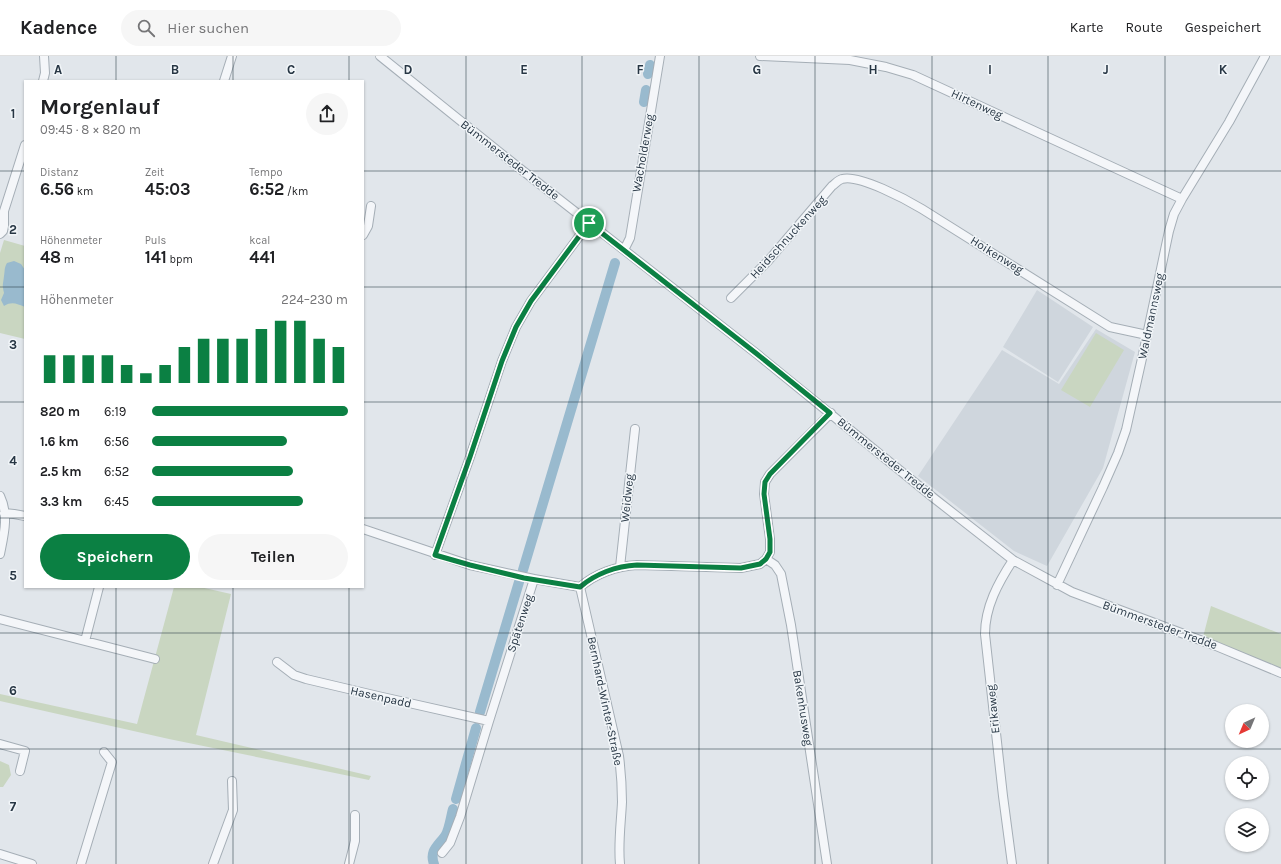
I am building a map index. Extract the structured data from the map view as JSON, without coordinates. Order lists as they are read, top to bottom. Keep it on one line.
{"streets":{"street":["Hirtenweg","Wacholderweg","Bümmersteder Tredde","Heidschnuckenweg","Hoikenweg","Waldmannsweg","Weidweg","Spätenweg","Hasenpadd","Bernhard-Winter-Straße","Bakenhusweg","Erikaweg"]},"crossings":[["Hirtenweg","Waldmannsweg"],["Wacholderweg","Bümmersteder Tredde"],["Bümmersteder Tredde","Waldmannsweg"],["Bümmersteder Tredde","Erikaweg"],["Heidschnuckenweg","Hoikenweg"],["Hoikenweg","Waldmannsweg"],["Spätenweg","Hasenpadd"],["Spätenweg","Bernhard-Winter-Straße"]],"north":"bottom left","page":{"header":"Kadence","search":"Hier suchen","nav":["Karte","Route","Gespeichert"],"heading":["Morgenlauf","09:45 · 8 × 820 m"],"stats":[["Distanz","6.56 km"],["Zeit","45:03"],["Tempo","6:52 /km"],["Höhenmeter","48 m"],["Puls","141 bpm"],["kcal","441"]],"chart":["Höhenmeter","224–230 m"],"list":[{"name":"820 m","note":"6:19"},{"name":"1.6 km","note":"6:56"},{"name":"2.5 km","note":"6:52"},{"name":"3.3 km","note":"6:45"}],"buttons":["Speichern","Teilen"]},"grid":{"columns":["A","B","C","D","E","F","G","H","I","J","K"],"rows":["1","2","3","4","5","6","7"]}}
